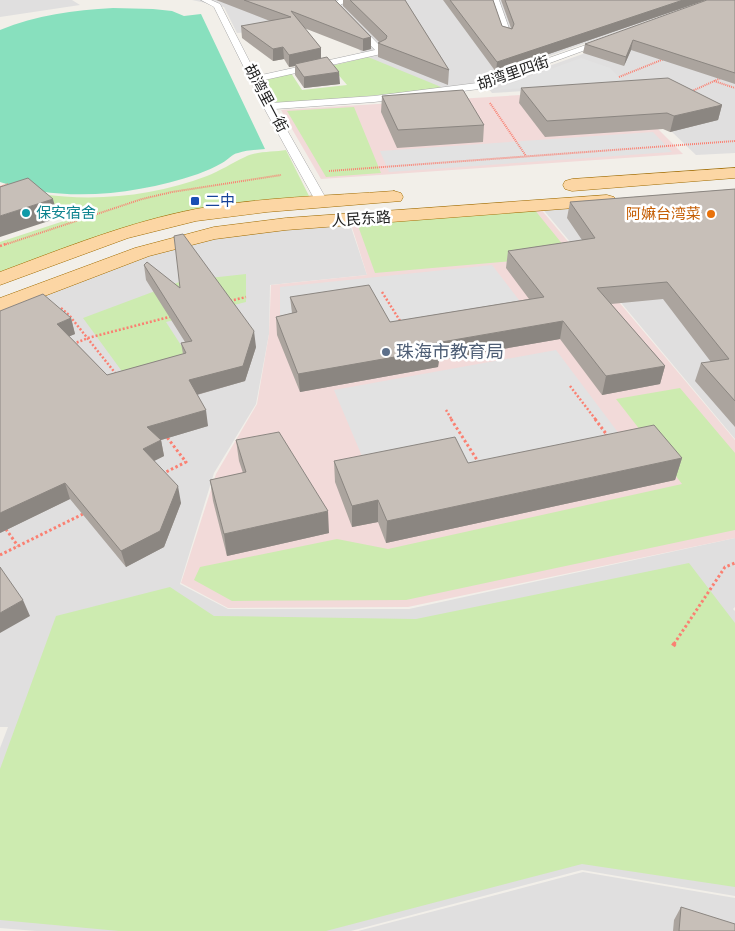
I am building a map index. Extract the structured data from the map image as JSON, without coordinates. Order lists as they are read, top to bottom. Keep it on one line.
{"streets":{"main road":["人民东路"],"lane":["胡湾里四街","胡湾里一街"]},"crossings":[["胡湾里四街","胡湾里一街"],["胡湾里一街","人民东路"]],"places":{"transit":["二中"],"other":["保安宿舍","阿嫲台湾菜","珠海市教育局"]}}
